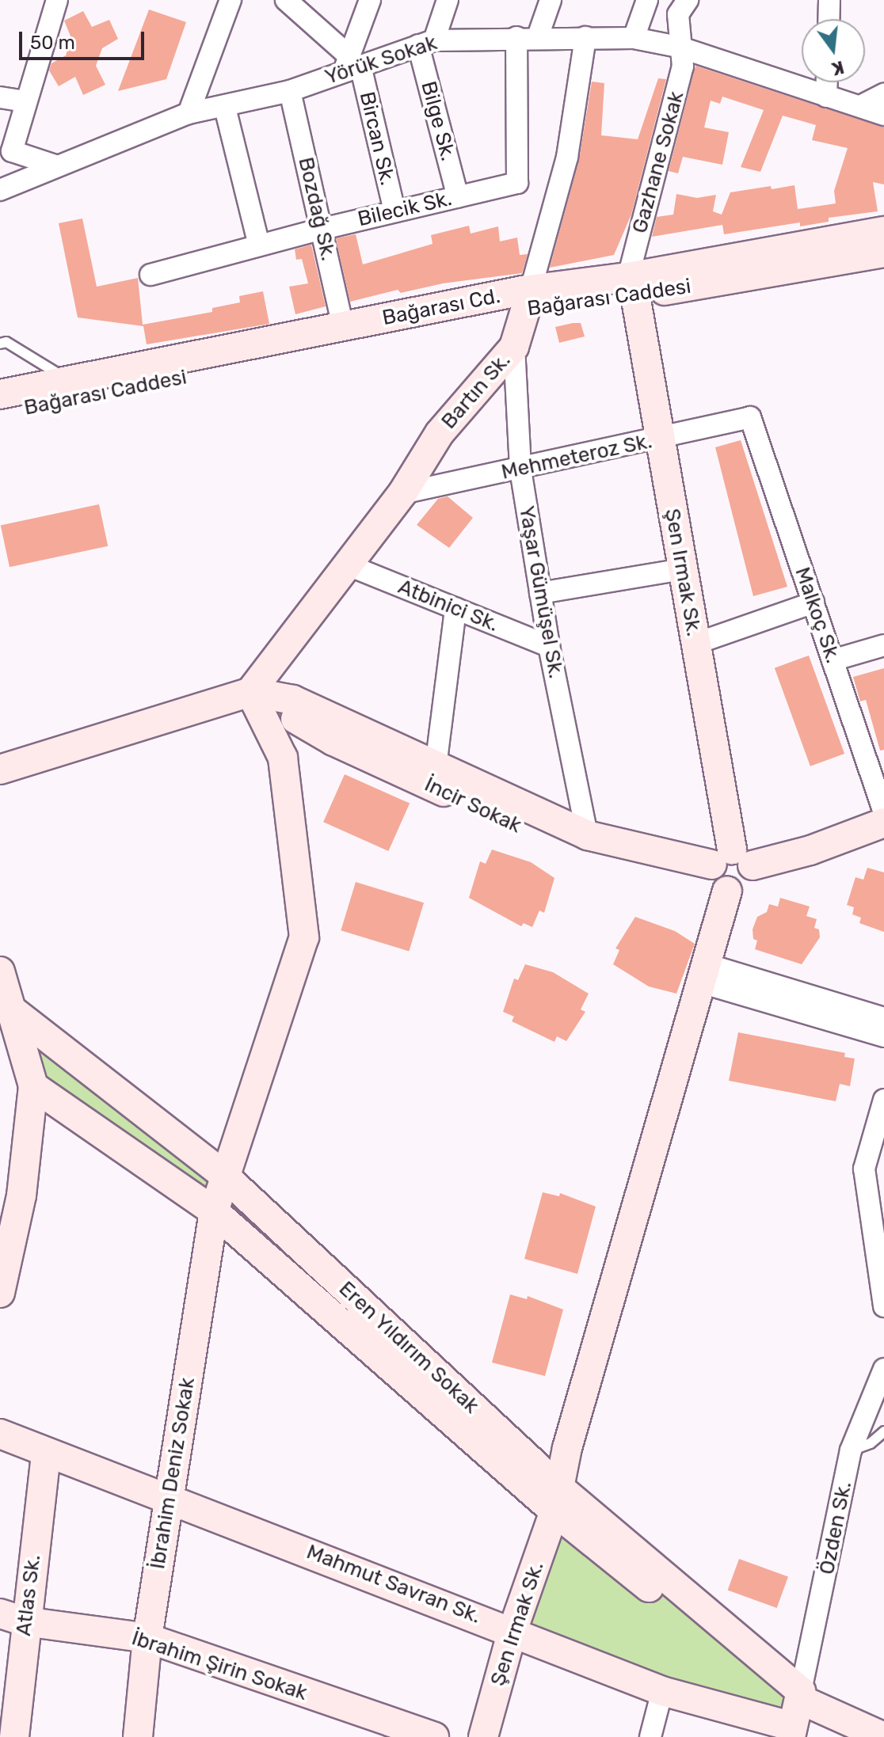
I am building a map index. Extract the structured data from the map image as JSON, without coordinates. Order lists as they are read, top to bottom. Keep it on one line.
{"streets":{"main road":["Bağarası Caddesi","Bağarası Cd.","Bartın Sk.","Şen Irmak Sk.","İncir Sokak","Eren Yıldırım Sokak","İbrahim Deniz Sokak","Mahmut Savran Sk.","Atlas Sk.","İbrahim Şirin Sokak"],"street":["Yörük Sokak","Bilge Sk.","Bircan Sk.","Gazhane Sokak","Bozdağ Sk.","Bilecik Sk.","Mehmeteroz Sk.","Yaşar Gümüşel Sk.","Atbinici Sk.","Malkoç Sk.","Özden Sk."]},"crossings":[["Yörük Sokak","Bilge Sk."],["Yörük Sokak","Bircan Sk."],["Yörük Sokak","Gazhane Sokak"],["Yörük Sokak","Bozdağ Sk."],["Yörük Sokak","Bilecik Sk."],["Yörük Sokak","Bartın Sk."],["Bilge Sk.","Bilecik Sk."],["Bircan Sk.","Bilecik Sk."],["Gazhane Sokak","Bağarası Caddesi"],["Gazhane Sokak","Şen Irmak Sk."],["Bozdağ Sk.","Bilecik Sk."],["Bozdağ Sk.","Bağarası Cd."],["Bağarası Caddesi","Bağarası Cd."],["Bağarası Caddesi","Bartın Sk."],["Bağarası Caddesi","Şen Irmak Sk."],["Bağarası Cd.","Bartın Sk."],["Bartın Sk.","Mehmeteroz Sk."],["Bartın Sk.","Yaşar Gümüşel Sk."],["Bartın Sk.","Atbinici Sk."],["Bartın Sk.","İncir Sokak"],["Bartın Sk.","İbrahim Deniz Sokak"],["Mehmeteroz Sk.","Şen Irmak Sk."],["Mehmeteroz Sk.","Yaşar Gümüşel Sk."],["Mehmeteroz Sk.","Malkoç Sk."],["Şen Irmak Sk.","İncir Sokak"],["Şen Irmak Sk.","Eren Yıldırım Sokak"],["Şen Irmak Sk.","Mahmut Savran Sk."],["Yaşar Gümüşel Sk.","Atbinici Sk."],["Yaşar Gümüşel Sk.","İncir Sokak"],["İncir Sokak","İbrahim Deniz Sokak"],["Eren Yıldırım Sokak","İbrahim Deniz Sokak"],["Eren Yıldırım Sokak","Özden Sk."],["Eren Yıldırım Sokak","Mahmut Savran Sk."],["İbrahim Deniz Sokak","Mahmut Savran Sk."],["İbrahim Deniz Sokak","İbrahim Şirin Sokak"],["Özden Sk.","Mahmut Savran Sk."],["Mahmut Savran Sk.","Atlas Sk."],["Atlas Sk.","İbrahim Şirin Sokak"]],"scale_bar":"50 m","north":"bottom"}
